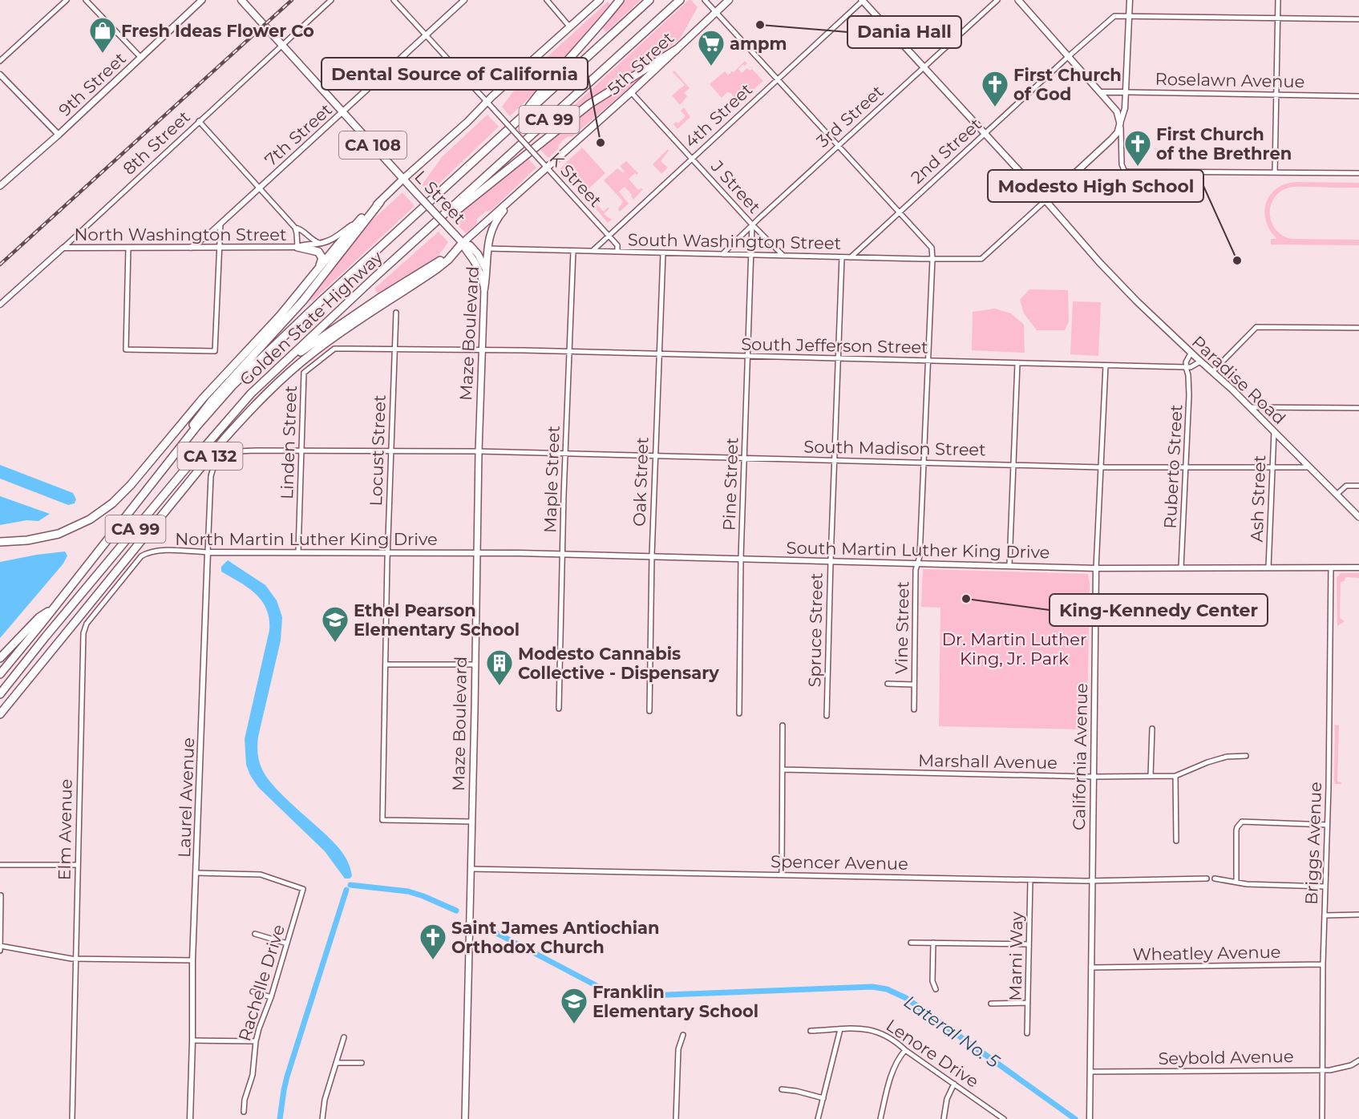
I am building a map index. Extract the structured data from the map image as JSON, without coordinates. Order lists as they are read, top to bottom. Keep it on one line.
{"streets":{"highway":["CA 99","Golden State Highway","CA 132"],"main road":["5th Street","9th Street","CA 108","L Street","Maze Boulevard","Paradise Road"],"street":["Roselawn Avenue","4th Street","3rd Street","7th Street","8th Street","2nd Street","K Street","J Street","North Washington Street","South Washington Street","South Jefferson Street","Linden Street","South Madison Street","Locust Street","Ruberto Street","Maple Street","Oak Street","Pine Street","Ash Street","North Martin Luther King Drive","South Martin Luther King Drive","Vine Street","Spruce Street","California Avenue","Marshall Avenue","Laurel Avenue","Elm Avenue","Briggs Avenue","Spencer Avenue","Wheatley Avenue","Marni Way","Rachelle Drive","Lenore Drive","Seybold Avenue"]},"crossings":[["5th Street","K Street"],["5th Street","J Street"],["5th Street","L Street"],["5th Street","Maze Boulevard"],["5th Street","CA 132"],["4th Street","K Street"],["4th Street","J Street"],["4th Street","South Washington Street"],["4th Street","Paradise Road"],["3rd Street","J Street"],["3rd Street","South Washington Street"],["3rd Street","Paradise Road"],["3rd Street","Pine Street"],["7th Street","K Street"],["7th Street","L Street"],["7th Street","North Washington Street"],["8th Street","L Street"],["8th Street","North Washington Street"],["2nd Street","South Washington Street"],["2nd Street","Paradise Road"],["K Street","South Washington Street"],["J Street","South Washington Street"],["J Street","Pine Street"],["L Street","Maze Boulevard"],["L Street","CA 132"],["North Washington Street","CA 132"],["South Washington Street","Maze Boulevard"],["South Washington Street","Paradise Road"],["South Washington Street","Maple Street"],["South Washington Street","Oak Street"],["South Washington Street","Pine Street"],["South Washington Street","Vine Street"],["South Washington Street","Spruce Street"],["Maze Boulevard","South Jefferson Street"],["Maze Boulevard","South Madison Street"],["Maze Boulevard","Locust Street"],["Maze Boulevard","North Martin Luther King Drive"],["Maze Boulevard","South Martin Luther King Drive"],["Maze Boulevard","Spencer Avenue"],["South Jefferson Street","Paradise Road"],["South Jefferson Street","Linden Street"],["South Jefferson Street","Locust Street"],["South Jefferson Street","Ruberto Street"],["South Jefferson Street","Maple Street"],["South Jefferson Street","Oak Street"],["South Jefferson Street","Pine Street"],["South Jefferson Street","Vine Street"],["South Jefferson Street","Spruce Street"],["South Jefferson Street","California Avenue"],["Paradise Road","South Madison Street"],["Paradise Road","Ash Street"],["Linden Street","South Madison Street"],["Linden Street","North Martin Luther King Drive"],["South Madison Street","Locust Street"],["South Madison Street","Ruberto Street"],["South Madison Street","Maple Street"],["South Madison Street","Oak Street"],["South Madison Street","Pine Street"],["South Madison Street","Ash Street"],["South Madison Street","Vine Street"],["South Madison Street","Spruce Street"],["South Madison Street","California Avenue"],["South Madison Street","Laurel Avenue"],["Locust Street","North Martin Luther King Drive"],["Ruberto Street","South Martin Luther King Drive"],["Maple Street","South Martin Luther King Drive"],["Oak Street","South Martin Luther King Drive"],["Pine Street","South Martin Luther King Drive"],["Ash Street","South Martin Luther King Drive"],["North Martin Luther King Drive","South Martin Luther King Drive"],["North Martin Luther King Drive","Laurel Avenue"],["North Martin Luther King Drive","Elm Avenue"],["South Martin Luther King Drive","Vine Street"],["South Martin Luther King Drive","Spruce Street"],["South Martin Luther King Drive","California Avenue"],["South Martin Luther King Drive","Briggs Avenue"],["California Avenue","Marshall Avenue"],["California Avenue","Spencer Avenue"],["California Avenue","Wheatley Avenue"],["California Avenue","Seybold Avenue"],["Laurel Avenue","Rachelle Drive"],["Briggs Avenue","Wheatley Avenue"],["Briggs Avenue","Seybold Avenue"],["Spencer Avenue","Marni Way"]],"water":["Lateral No. 5"],"parks":["Dr. Martin Luther King, Jr. Park"],"places":{"other":["Dania Hall","Dental Source of California","Modesto High School","King-Kennedy Center"],"shop":["Fresh Ideas Flower Co"],"supermarket":["ampm"],"church":["First Church of God","First Church of the Brethren","Saint James Antiochian Orthodox Church"],"school or university":["Ethel Pearson Elementary School","Franklin Elementary School"],"building":["Modesto Cannabis Collective - Dispensary"]}}
